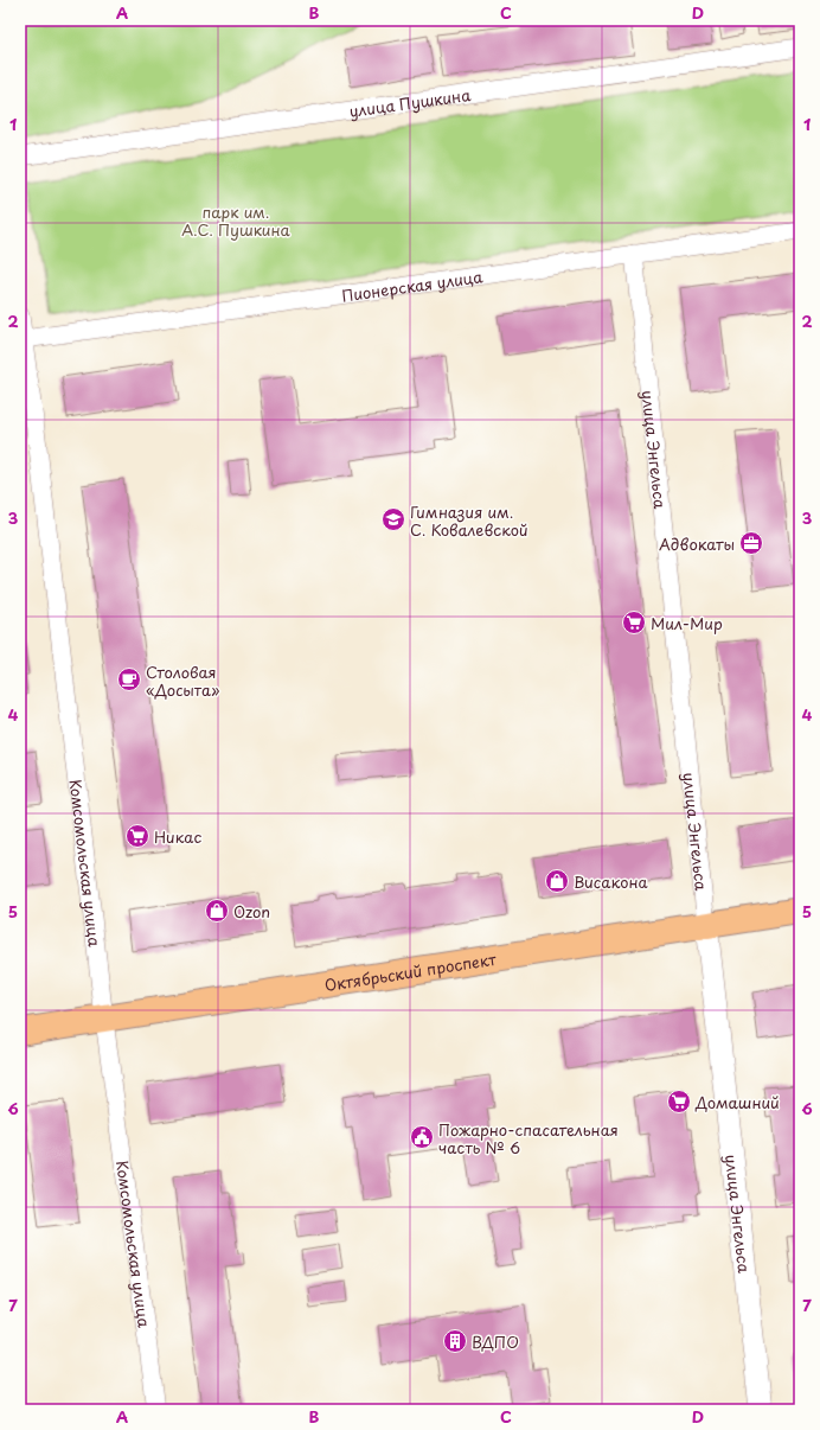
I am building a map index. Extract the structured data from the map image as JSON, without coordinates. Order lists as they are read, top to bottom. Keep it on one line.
{"streets":{"main road":["Октябрьский проспект"],"street":["улица Пушкина","Пионерская улица","улица Энгельса","Комсомольская улица"]},"crossings":[["Пионерская улица","улица Энгельса"],["Пионерская улица","Комсомольская улица"],["улица Энгельса","Октябрьский проспект"],["Комсомольская улица","Октябрьский проспект"]],"parks":["парк им. А.С. Пушкина"],"places":{"school or university":["Гимназия им. С. Ковалевской"],"office":["Адвокаты"],"supermarket":["Мил-Мир","Никас","Домашний"],"cafe":["Столовая «Досыта»"],"shop":["Висакона","Ozon"],"public building":["Пожарно-спасательная часть № 6"],"building":["ВДПО"]},"grid":{"columns":["A","B","C","D"],"rows":["1","2","3","4","5","6","7"]}}
